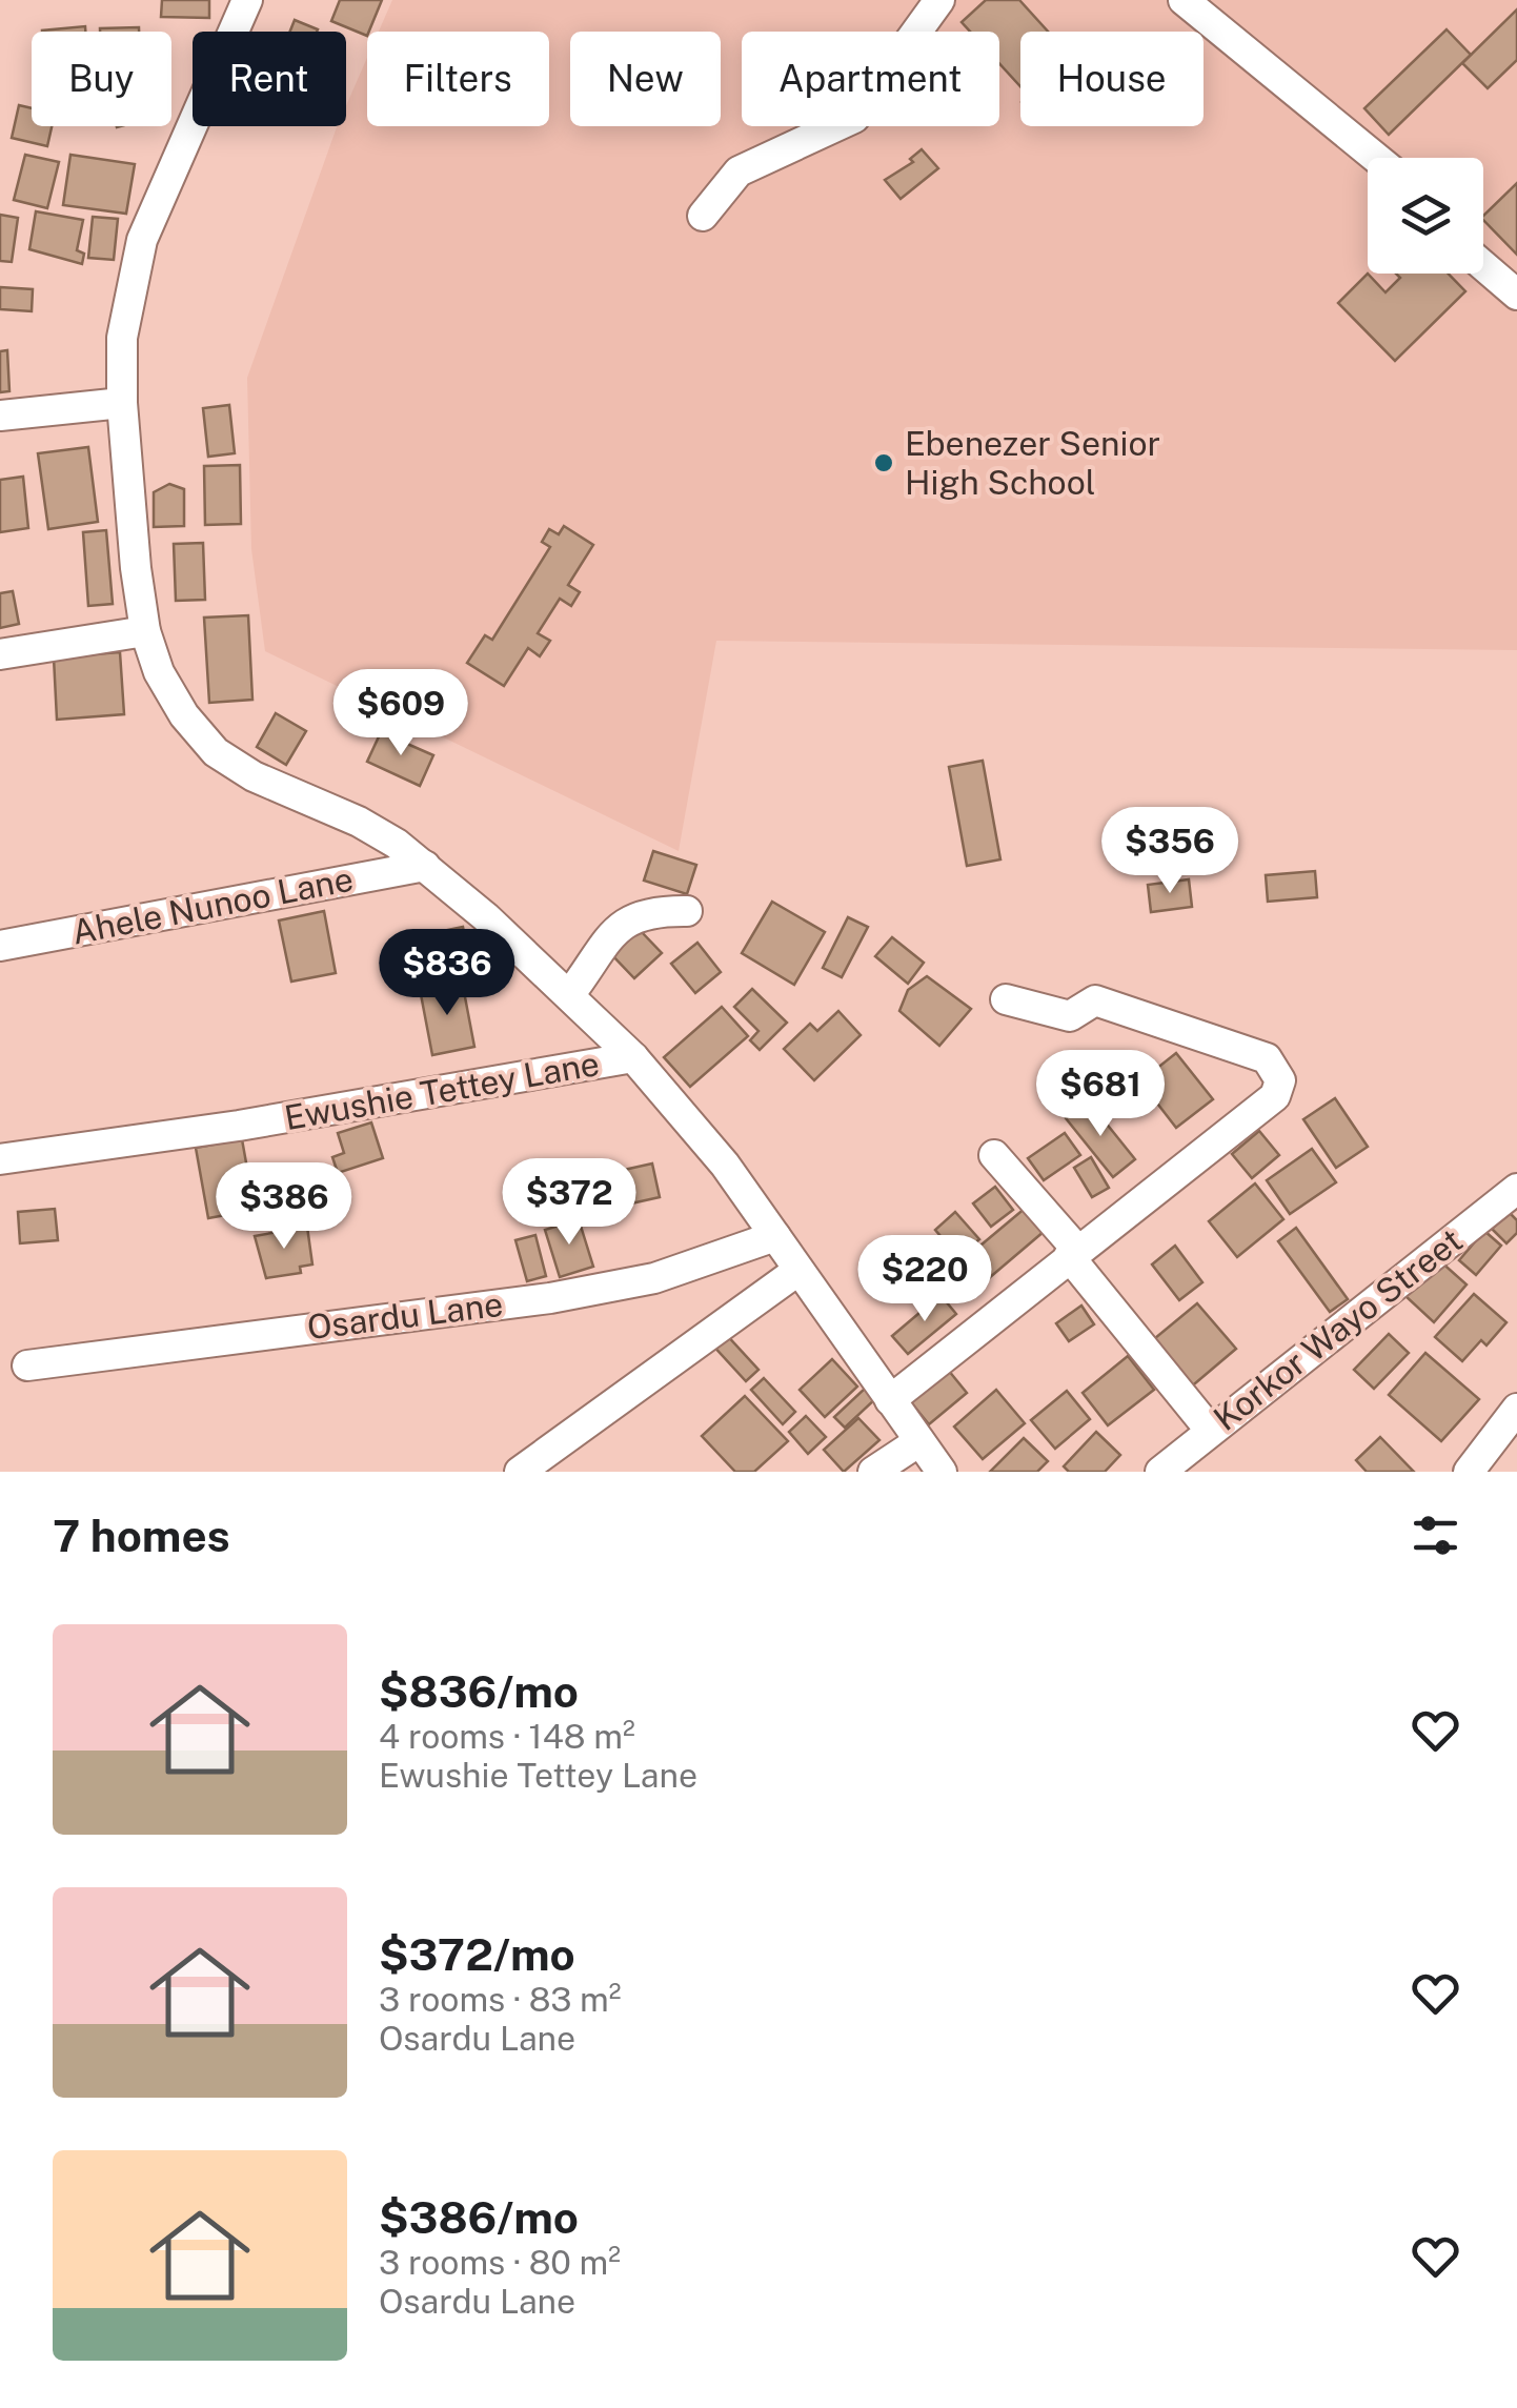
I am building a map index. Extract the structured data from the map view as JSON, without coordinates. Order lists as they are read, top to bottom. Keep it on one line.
{"streets":{"street":["Ahele Nunoo Lane","Ewushie Tettey Lane","Osardu Lane","Korkor Wayo Street"]},"places":["Ebenezer Senior High School"],"page":{"chip":["Buy","Rent","Filters","New","Apartment","House"],"price":["$609","$356","$836","$681","$372","$386","$220"],"heading":"7 homes","list":[{"name":"$836/mo","note":"4 rooms · 148 m² · Ewushie Tettey Lane"},{"name":"$372/mo","note":"3 rooms · 83 m² · Osardu Lane"},{"name":"$386/mo","note":"3 rooms · 80 m² · Osardu Lane"}]}}
